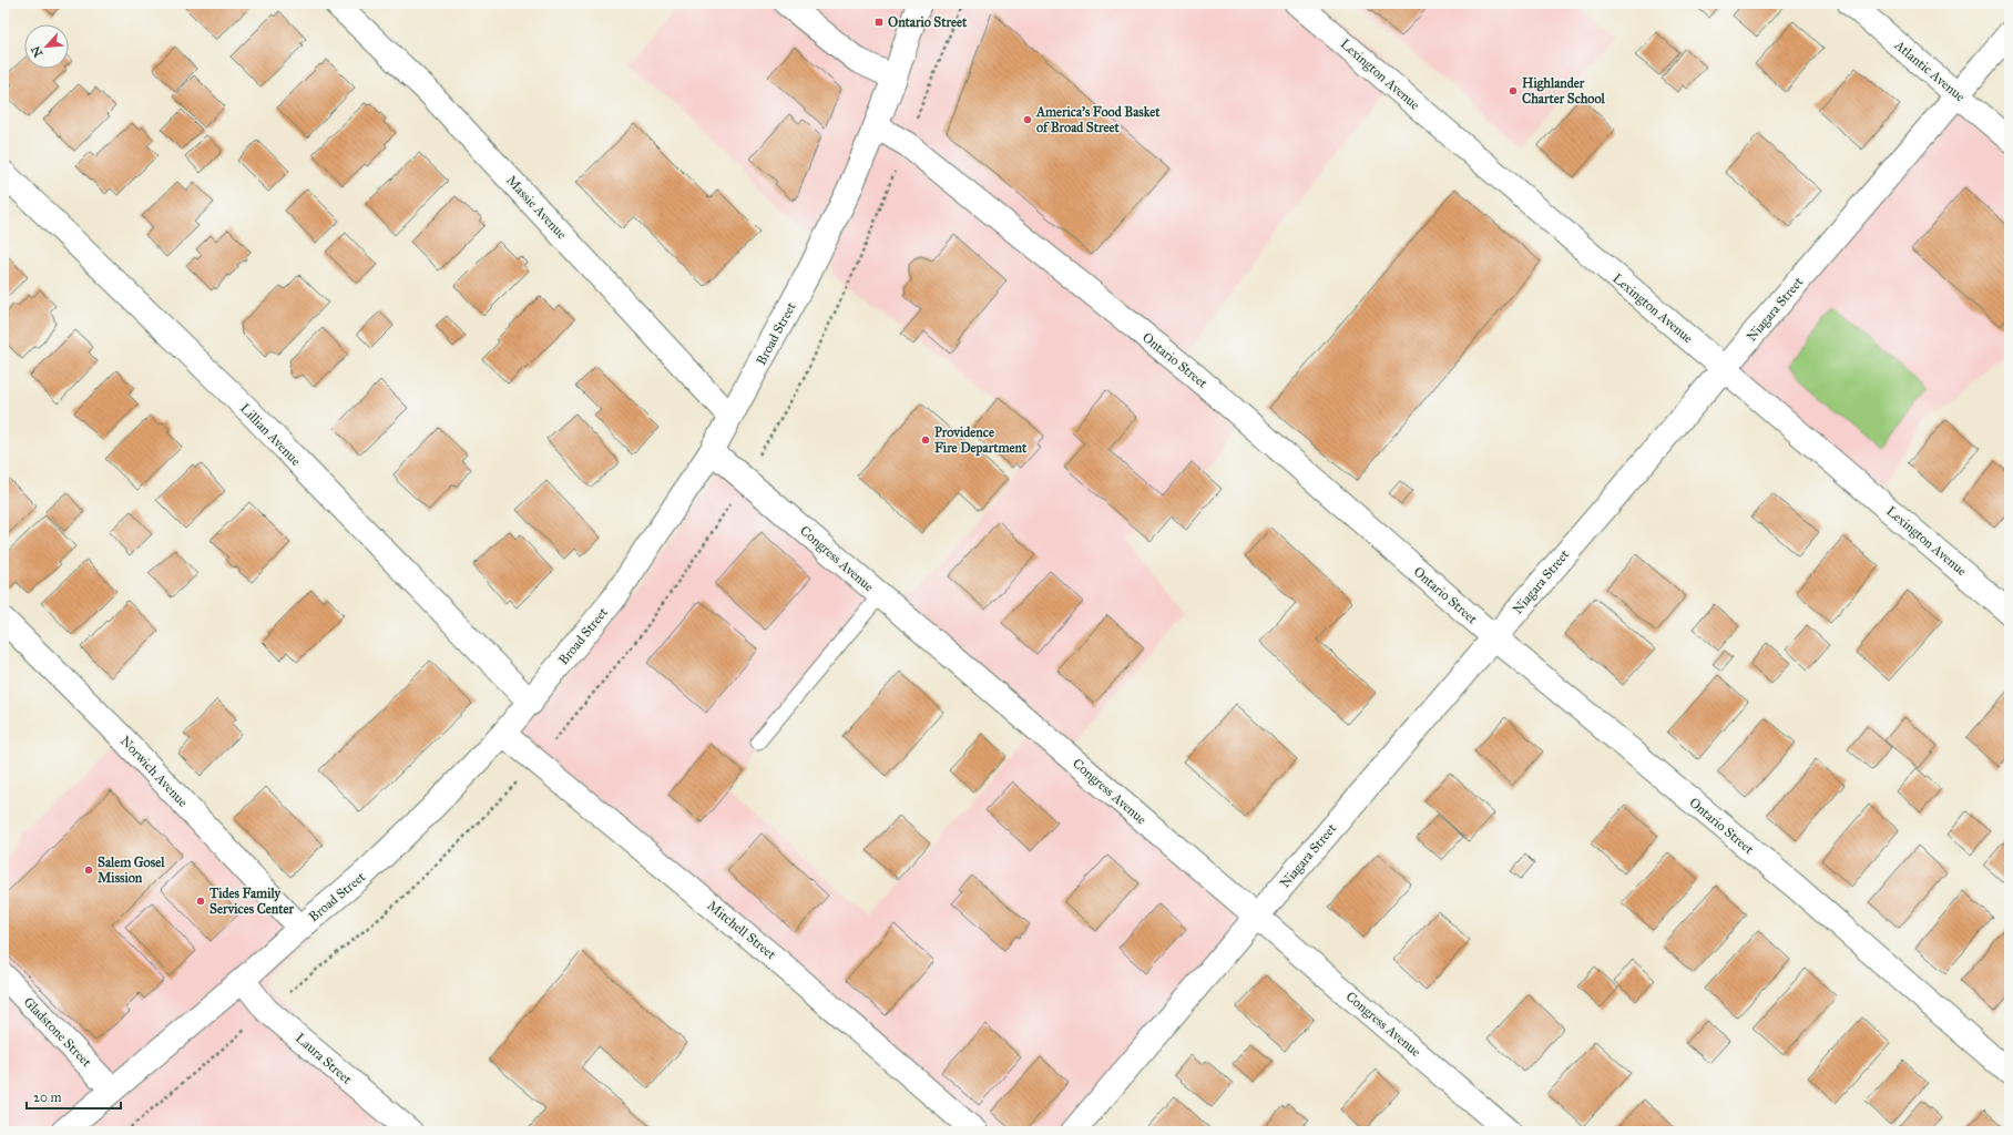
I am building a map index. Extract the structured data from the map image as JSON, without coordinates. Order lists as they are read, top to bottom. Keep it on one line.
{"streets":{"street":["Atlantic Avenue","Lexington Avenue","Massie Avenue","Niagara Street","Broad Street","Ontario Street","Lillian Avenue","Congress Avenue","Norwich Avenue","Mitchell Street","Gladstone Street","Laura Street"]},"crossings":[["Atlantic Avenue","Niagara Street"],["Lexington Avenue","Niagara Street"],["Massie Avenue","Broad Street"],["Niagara Street","Ontario Street"],["Niagara Street","Congress Avenue"],["Broad Street","Ontario Street"],["Broad Street","Lillian Avenue"],["Broad Street","Congress Avenue"],["Broad Street","Norwich Avenue"],["Broad Street","Mitchell Street"],["Broad Street","Gladstone Street"],["Broad Street","Laura Street"]],"places":{"transit":["Ontario Street"],"other":["Highlander Charter School","America's Food Basket of Broad Street","Providence Fire Department","Salem Gosel Mission","Tides Family Services Center"]},"scale_bar":"20 m","north":"bottom left"}
